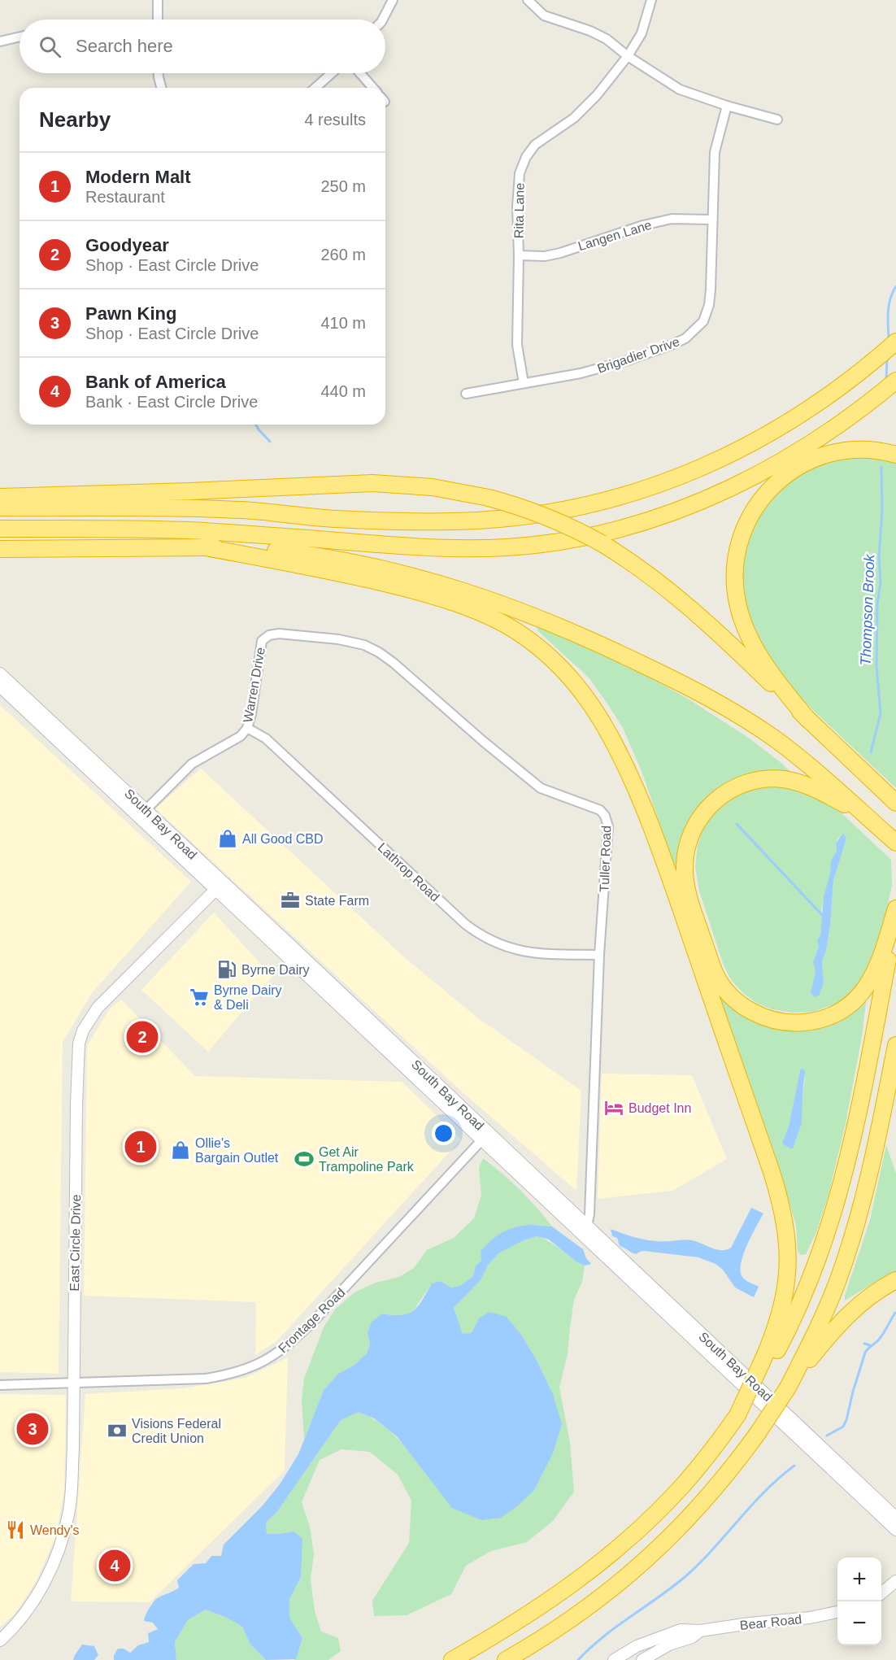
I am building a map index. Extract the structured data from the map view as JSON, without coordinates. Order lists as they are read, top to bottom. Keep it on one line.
{"streets":{"street":["Rita Lane","Langen Lane","Brigadier Drive","Warren Drive","South Bay Road","Tuller Road","Lathrop Road","East Circle Drive","Frontage Road","Bear Road"]},"crossings":[["Rita Lane","Langen Lane"],["Rita Lane","Brigadier Drive"],["Langen Lane","Brigadier Drive"],["Warren Drive","South Bay Road"],["Warren Drive","Tuller Road"],["Warren Drive","Lathrop Road"],["South Bay Road","Tuller Road"],["South Bay Road","East Circle Drive"],["South Bay Road","Frontage Road"],["Tuller Road","Lathrop Road"],["East Circle Drive","Frontage Road"]],"water":["Thompson Brook"],"places":{"shop":["All Good CBD","Ollie's Bargain Outlet"],"office":["State Farm"],"fuel station":["Byrne Dairy"],"supermarket":["Byrne Dairy & Deli"],"hotel":["Budget Inn"],"sports":["Get Air Trampoline Park"],"bank":["Visions Federal Credit Union"],"restaurant":["Wendy's"]},"page":{"search":"Search here","heading":["Nearby","4 results"],"list":[{"mark":"1","name":"Modern Malt","note":"Restaurant","value":"250 m"},{"mark":"2","name":"Goodyear","note":"Shop · East Circle Drive","value":"260 m"},{"mark":"3","name":"Pawn King","note":"Shop · East Circle Drive","value":"410 m"},{"mark":"4","name":"Bank of America","note":"Bank · East Circle Drive","value":"440 m"}],"pins":["2","1","3","4"],"map_buttons":["+","−"]}}
